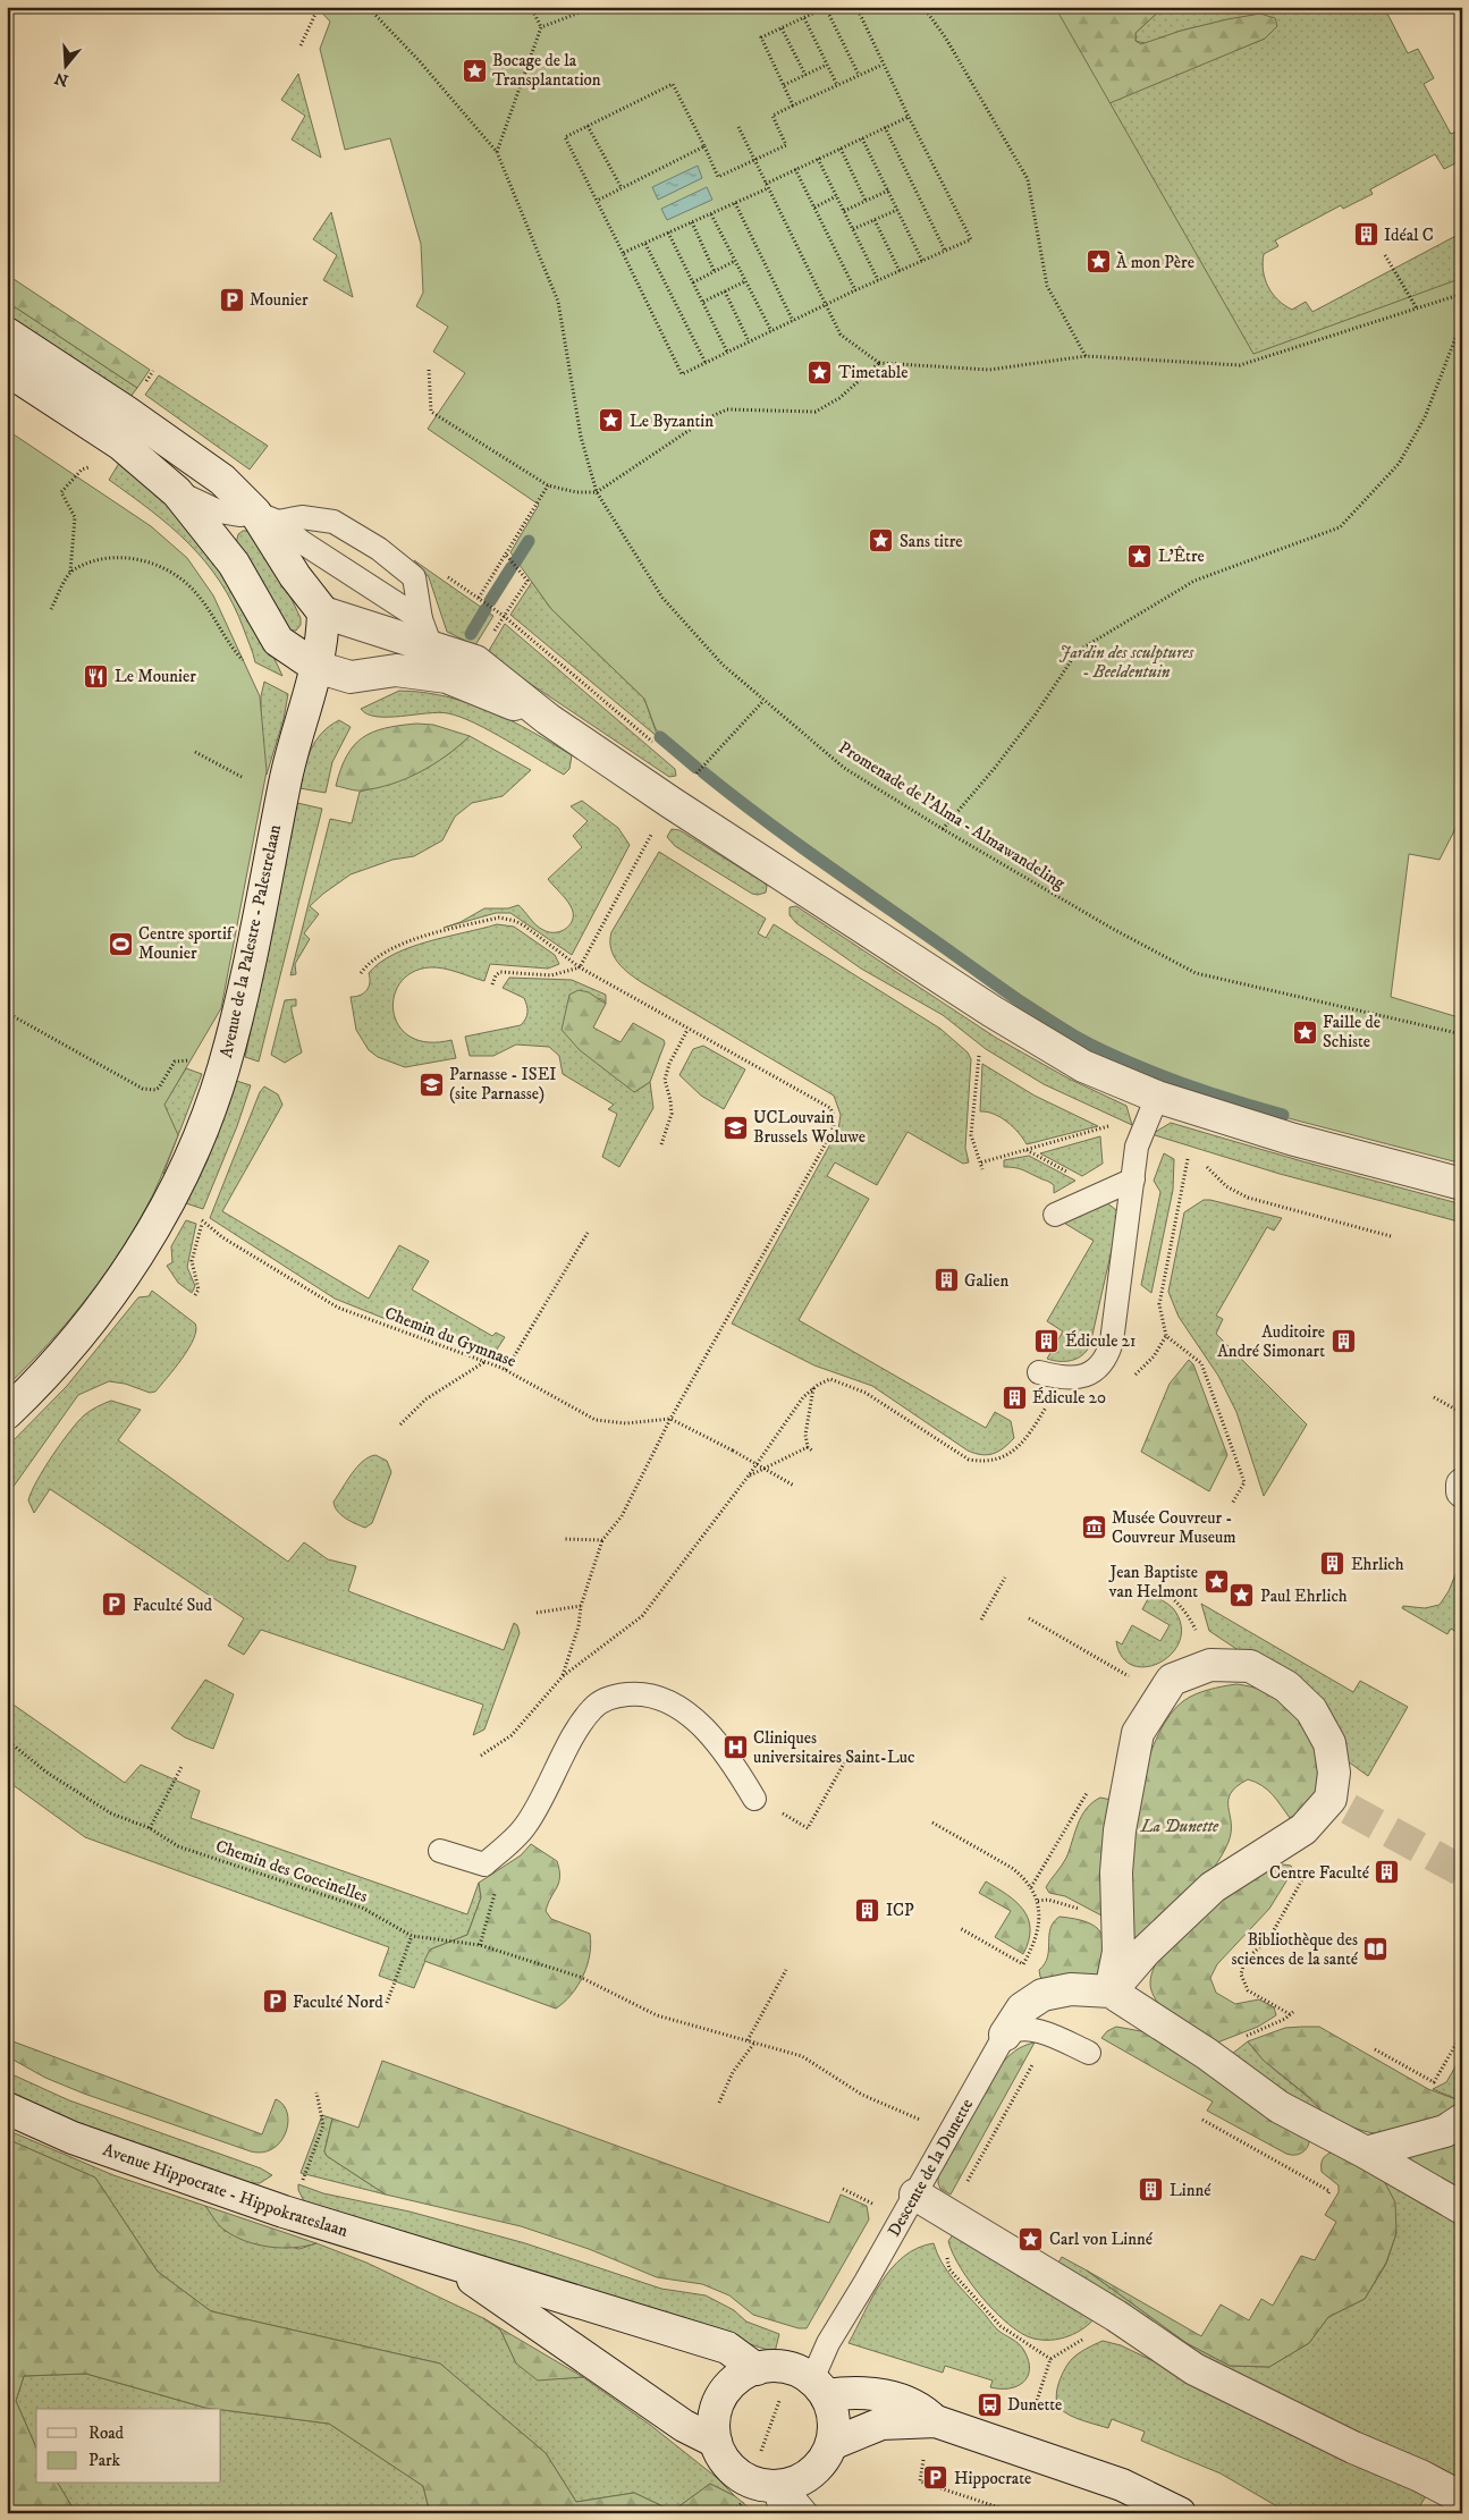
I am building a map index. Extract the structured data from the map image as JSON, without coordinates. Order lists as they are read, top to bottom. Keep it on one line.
{"streets":{"street":["Avenue de la Palestre - Palestrelaan","Avenue Hippocrate - Hippokrateslaan"],"lane":["Descente de la Dunette"],"path":["Promenade de l'Alma - Almawandeling","Chemin du Gymnase","Chemin des Coccinelles"]},"crossings":[["Descente de la Dunette","Avenue Hippocrate - Hippokrateslaan"]],"parks":["Jardin des sculptures - Beeldentuin","La Dunette"],"places":{"place":["Bocage de la Transplantation","À mon Père","Timetable","Le Byzantin","Sans titre","L'Être","Faille de Schiste","Jean Baptiste van Helmont","Paul Ehrlich","Carl von Linné"],"building":["Idéal C","Galien","Édicule 21","Auditoire André Simonart","Édicule 20","Ehrlich","Centre Faculté","ICP","Linné"],"parking":["Mounier","Faculté Sud","Faculté Nord","Hippocrate"],"restaurant":["Le Mounier"],"sports":["Centre sportif Mounier"],"school or university":["Parnasse - ISEI (site Parnasse)","UCLouvain Brussels Woluwe"],"museum":["Musée Couvreur - Couvreur Museum"],"hospital":["Cliniques universitaires Saint-Luc"],"library":["Bibliothèque des sciences de la santé"],"bus stop":["Dunette"]},"legend":["Road","Park"],"north":"bottom"}
